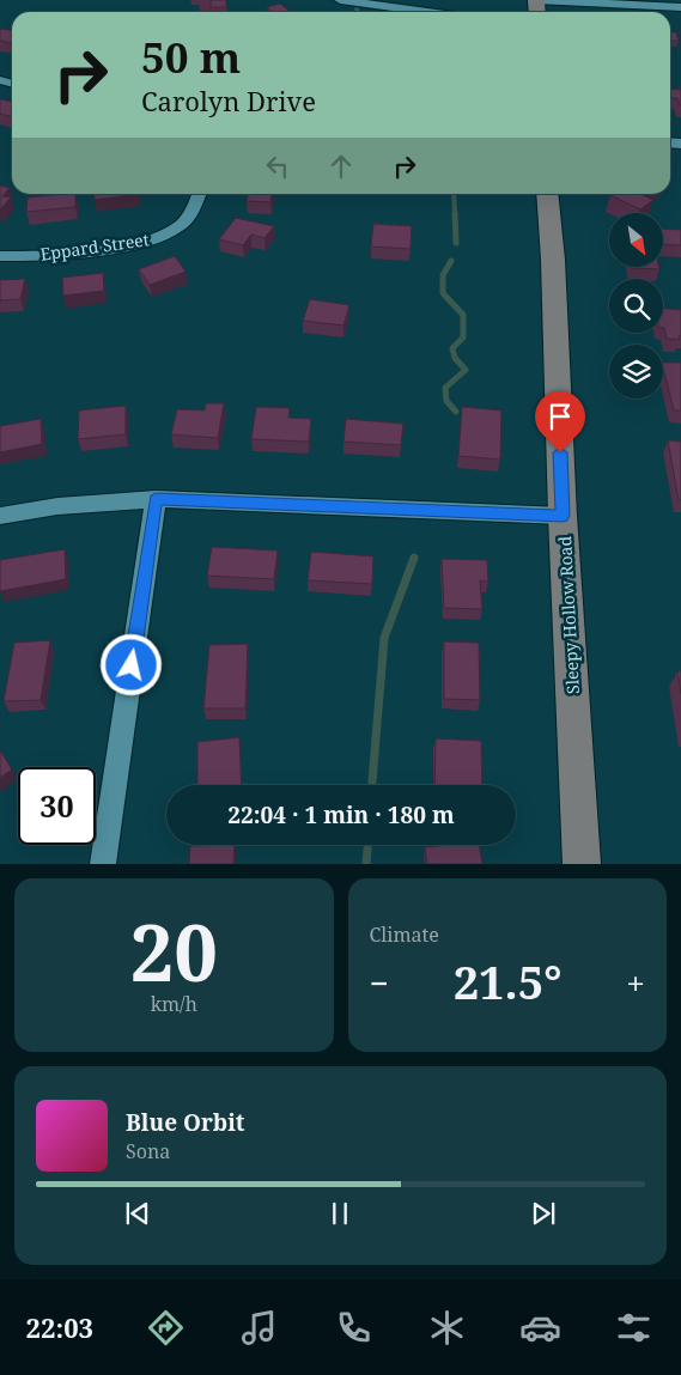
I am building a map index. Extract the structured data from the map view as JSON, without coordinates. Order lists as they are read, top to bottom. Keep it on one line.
{"streets":{"main road":["Sleepy Hollow Road"],"street":["Eppard Street"]},"north":"bottom right","page":{"turn":["50 m","Carolyn Drive"],"limit":"30","trip":"22:04 · 1 min · 180 m","tile":[["20","km/h"],"Climate"],"heat":["−","21.5°","+"],"song":["Blue Orbit","Sona"],"tabs":"22:03"}}
